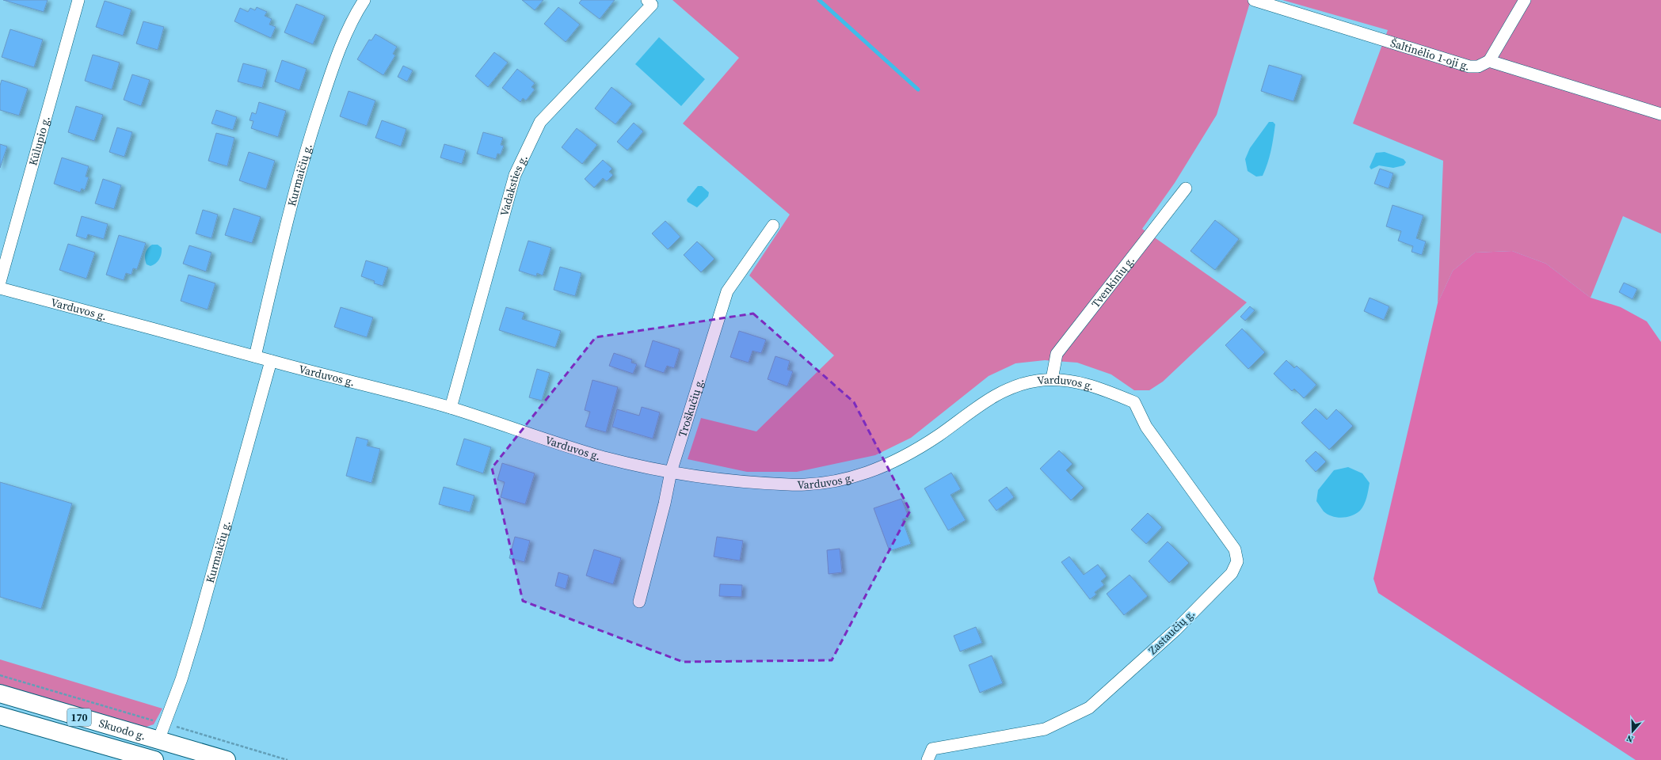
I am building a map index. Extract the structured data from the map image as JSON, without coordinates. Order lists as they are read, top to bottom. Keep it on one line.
{"streets":{"main road":["170","Skuodo g."],"street":["Šaltinėlio 1-oji g.","Kūlupio g.","Kurmaičių g.","Vadaksties g.","Tvenkinių g.","Varduvos g.","Troškučių g.","Zastaučių g."]},"crossings":[["Kurmaičių g.","Varduvos g."],["Kurmaičių g.","Skuodo g."],["Vadaksties g.","Varduvos g."],["Tvenkinių g.","Varduvos g."],["Varduvos g.","Troškučių g."],["Varduvos g.","Zastaučių g."]],"north":"bottom"}
